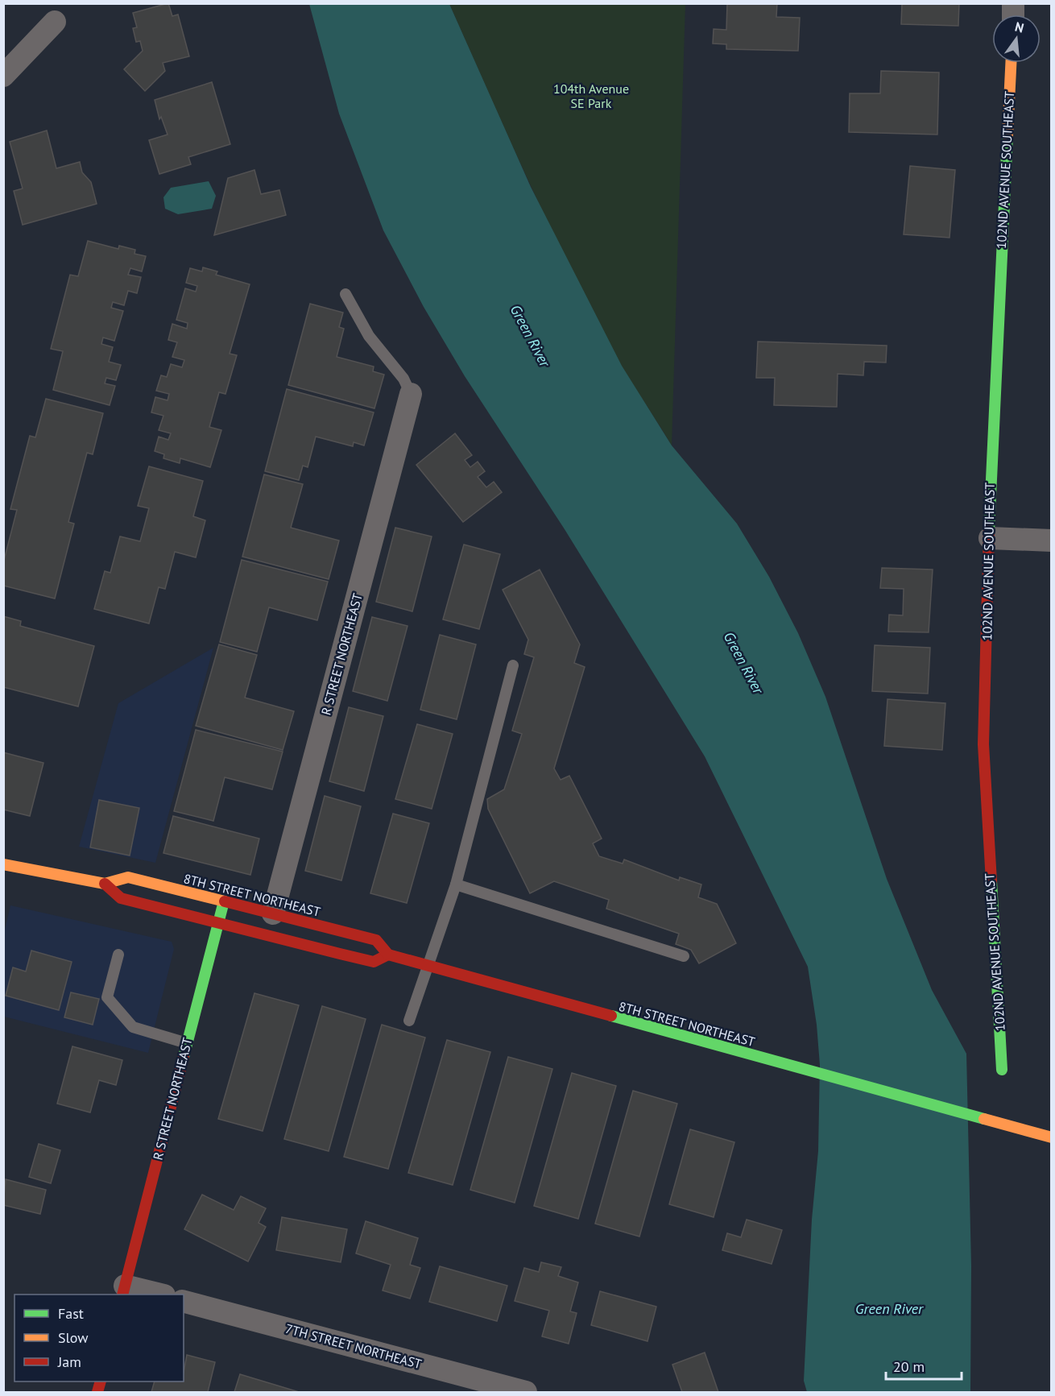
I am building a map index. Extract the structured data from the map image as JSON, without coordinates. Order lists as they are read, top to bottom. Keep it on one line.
{"streets":{"street":["102ND AVENUE SOUTHEAST","R STREET NORTHEAST","8TH STREET NORTHEAST","7TH STREET NORTHEAST"]},"crossings":[["R STREET NORTHEAST","8TH STREET NORTHEAST"]],"water":["Green River"],"parks":["104th Avenue SE Park"],"legend":["Fast","Slow","Jam"],"scale_bar":"20 m","north":"top"}
